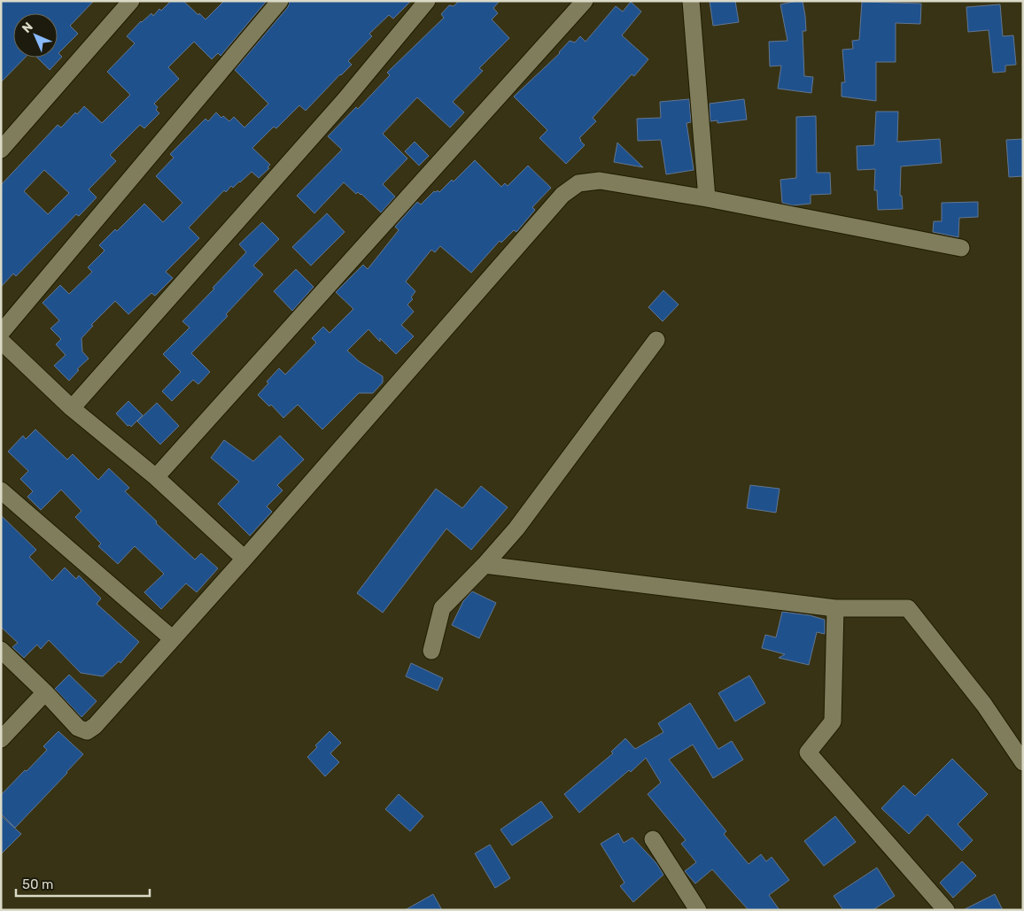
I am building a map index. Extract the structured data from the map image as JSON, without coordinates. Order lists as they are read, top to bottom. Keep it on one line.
{"scale_bar":"50 m","north":"top left"}
